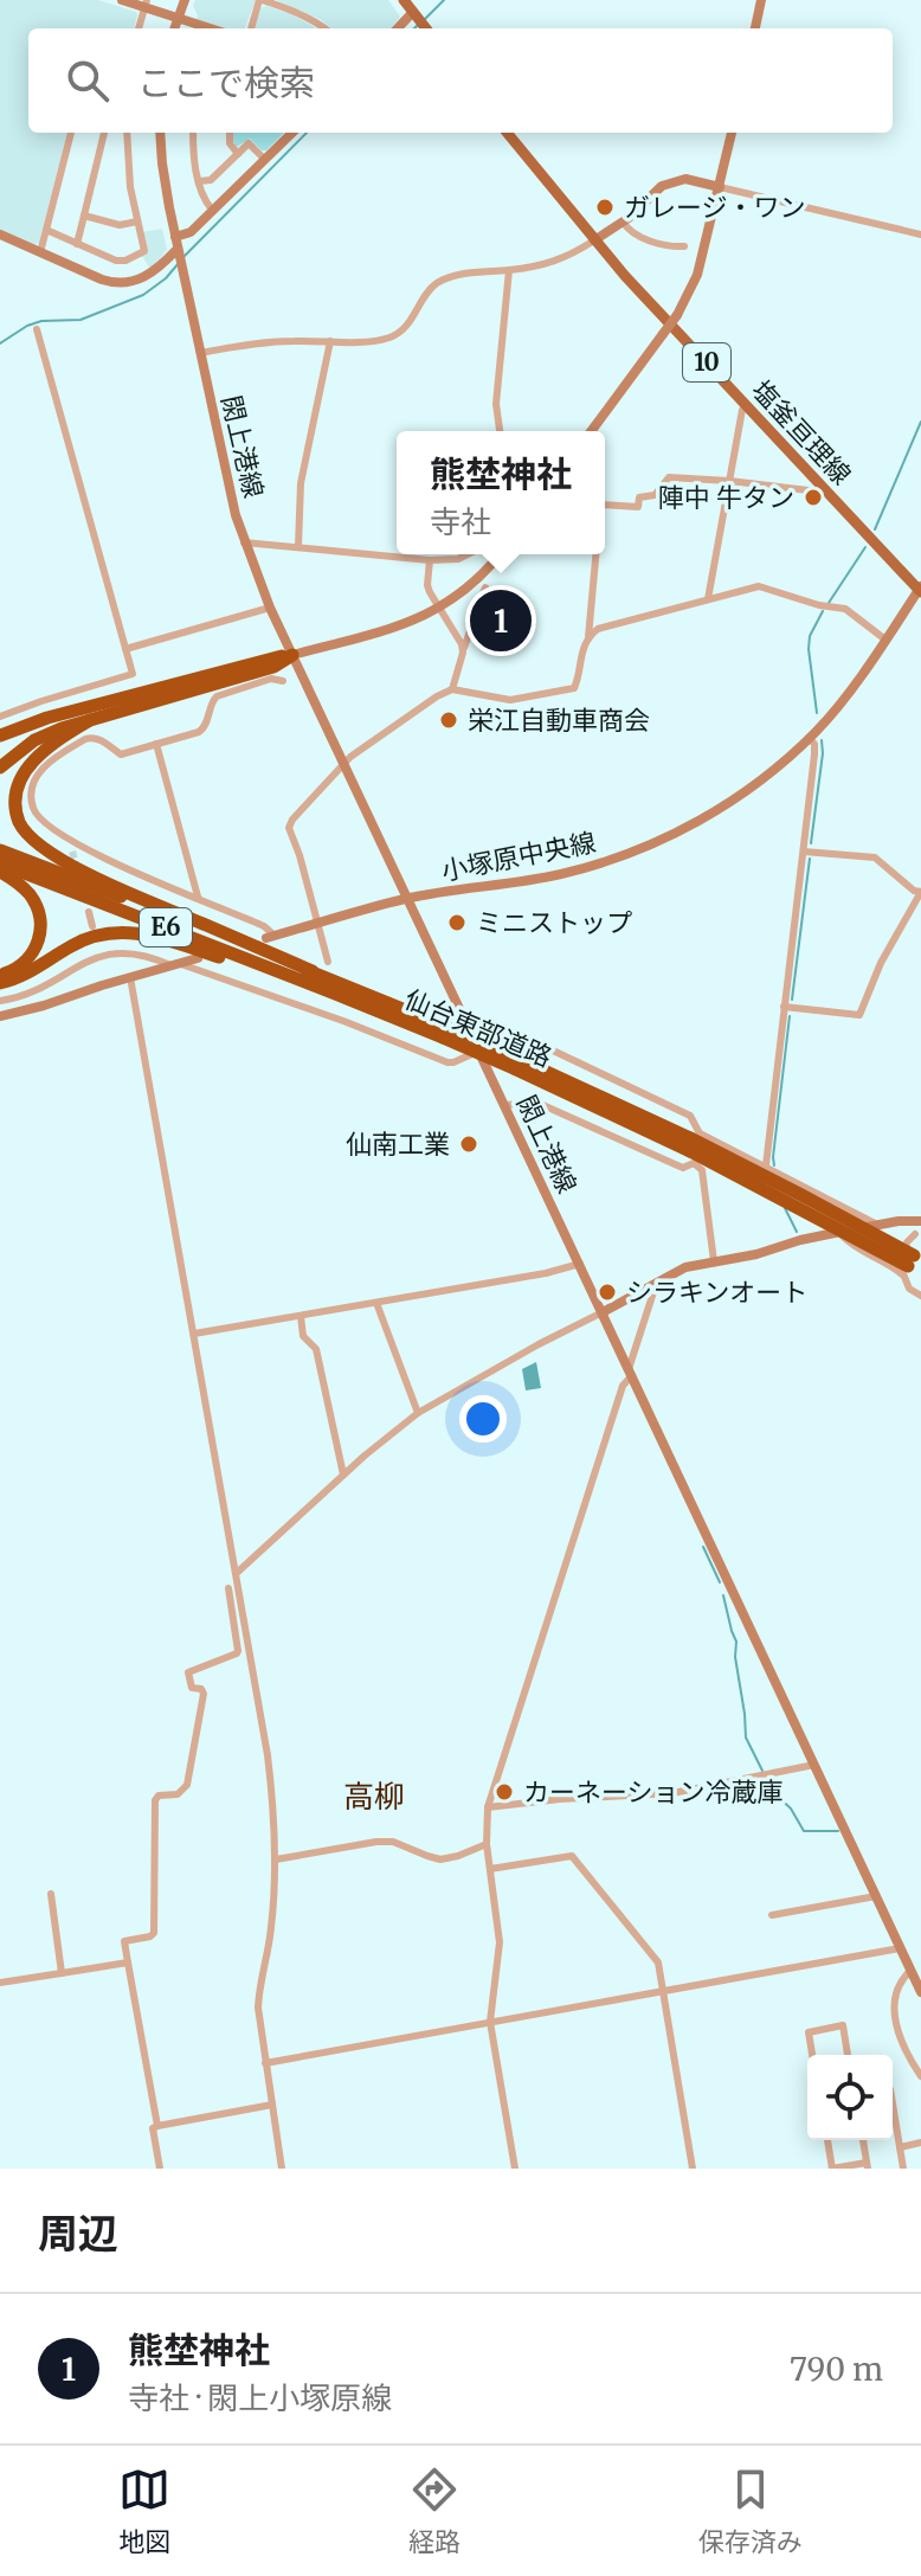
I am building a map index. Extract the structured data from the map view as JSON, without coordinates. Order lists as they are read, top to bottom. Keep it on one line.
{"streets":{"highway":["E6","仙台東部道路"],"main road":["10","塩釜亘理線"],"street":["閖上港線","小塚原中央線"]},"crossings":[["塩釜亘理線","小塚原中央線"],["閖上港線","小塚原中央線"]],"districts":["高柳"],"places":["ガレージ・ワン","陣中 牛タン","栄江自動車商会","ミニストップ","仙南工業","シラキンオート","カーネーション冷蔵庫"],"page":{"search":"ここで検索","popup":["熊埜神社","寺社"],"pins":"1","heading":"周辺","list":[{"mark":"1","name":"熊埜神社","note":"寺社 · 閖上小塚原線","value":"790 m"}],"nav":["地図","経路","保存済み"]}}
